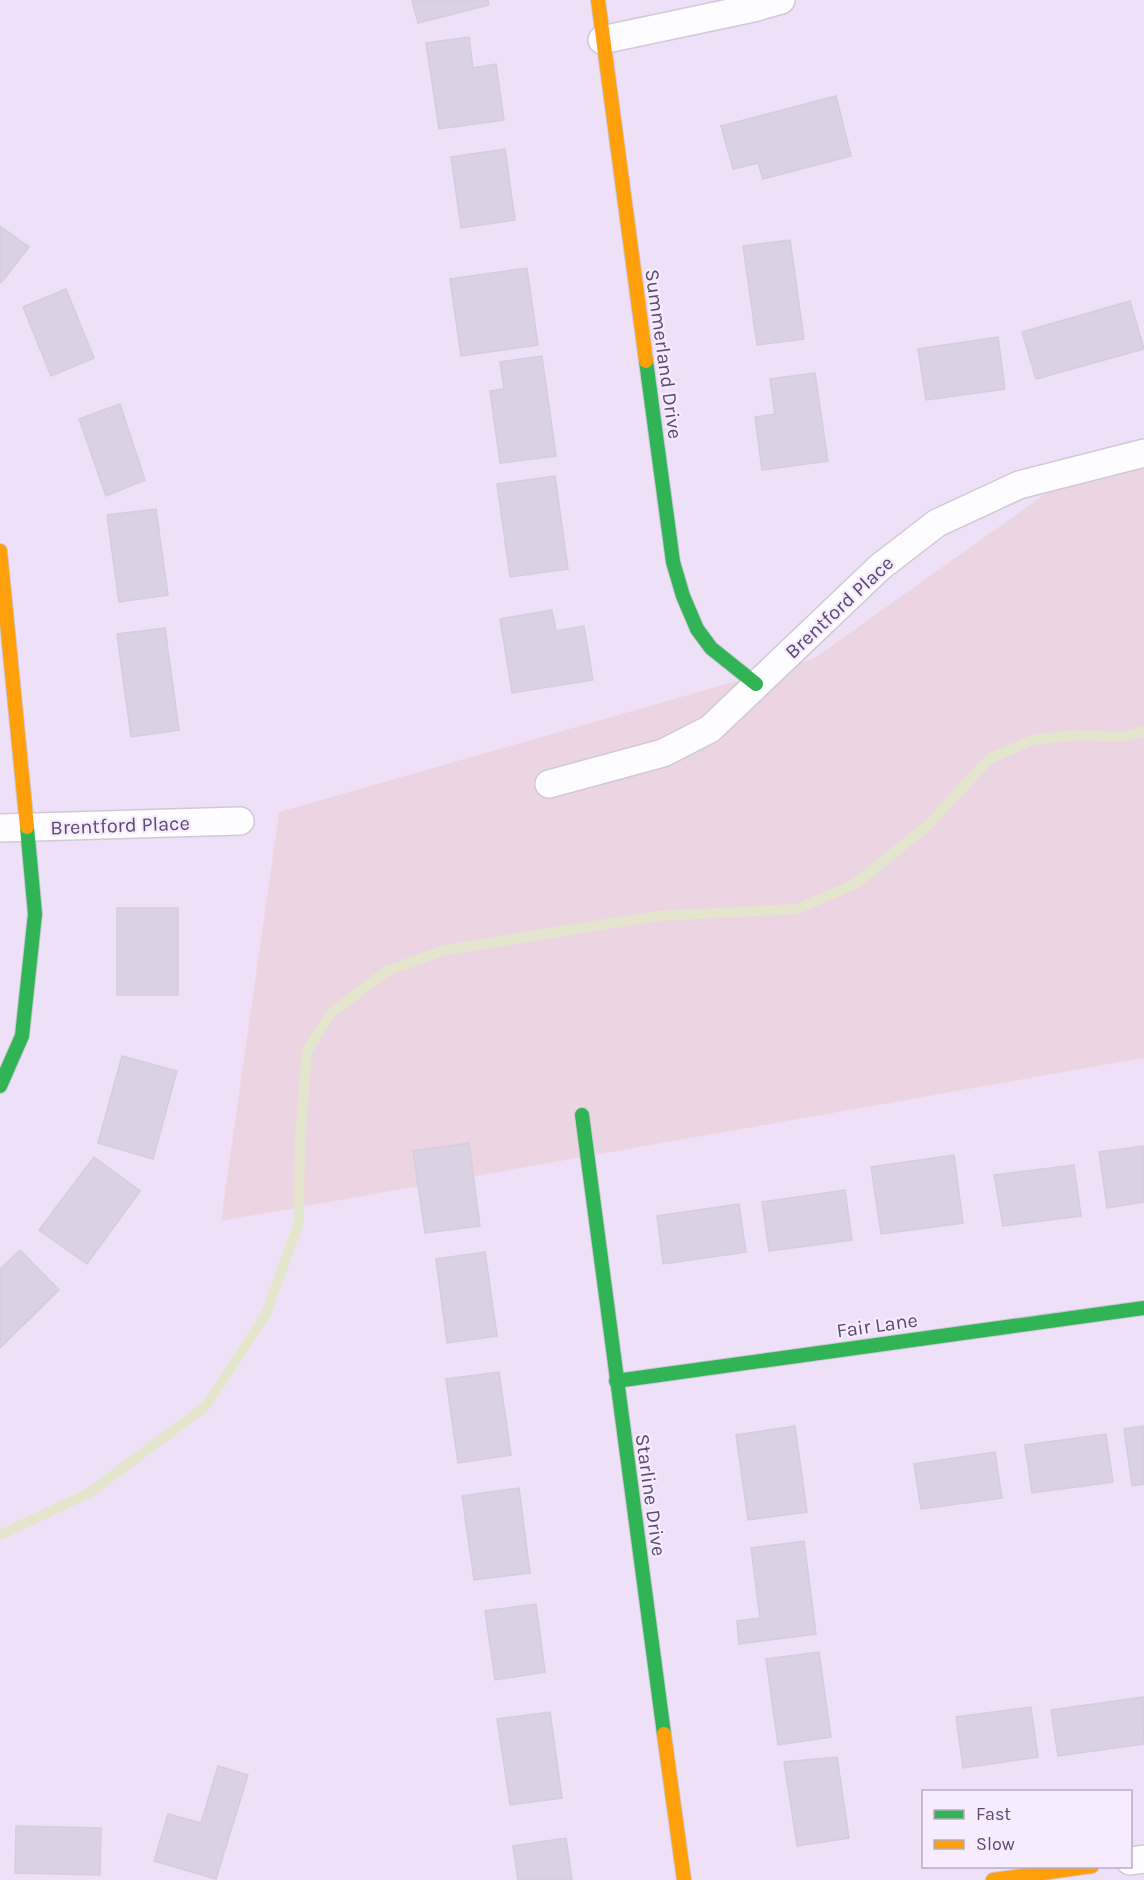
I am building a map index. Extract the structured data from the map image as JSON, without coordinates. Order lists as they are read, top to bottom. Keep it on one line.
{"streets":{"street":["Summerland Drive","Brentford Place","Fair Lane","Starline Drive"]},"crossings":[["Summerland Drive","Brentford Place"],["Fair Lane","Starline Drive"]],"legend":["Fast","Slow"]}
